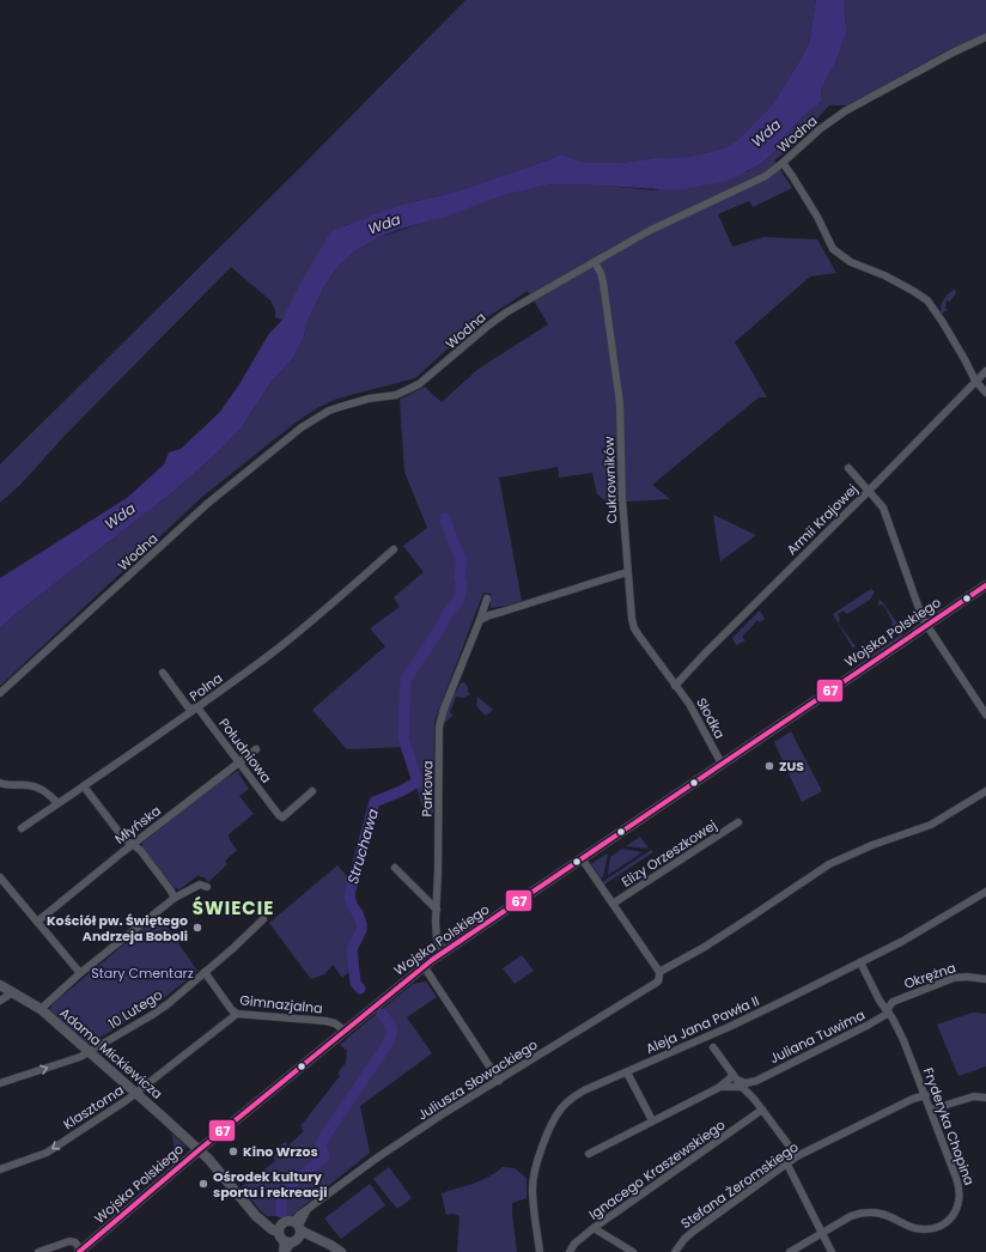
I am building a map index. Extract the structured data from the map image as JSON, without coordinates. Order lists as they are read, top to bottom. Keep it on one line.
{"streets":{"street":["Wodna","Cukrowników","Armii Krajowej","Wojska Polskiego","Polna","Słodka","Południowa","Parkowa","Młyńska","Elizy Orzeszkowej","Okrężna","Gimnazjalna","10 Lutego","Aleja Jana Pawła II","Juliana Tuwima","Adama Mickiewicza","Juliusza Słowackiego","Klasztorna","Fryderyka Chopina","Ignacego Kraszewskiego","Stefana Żeromskiego"]},"crossings":[["Wodna","Cukrowników"],["Cukrowników","Armii Krajowej"],["Cukrowników","Słodka"],["Armii Krajowej","Słodka"],["Wojska Polskiego","Słodka"],["Wojska Polskiego","Parkowa"],["Wojska Polskiego","Gimnazjalna"],["Wojska Polskiego","Adama Mickiewicza"],["Polna","Południowa"],["Południowa","Młyńska"],["Okrężna","Juliana Tuwima"],["Okrężna","Fryderyka Chopina"],["Gimnazjalna","10 Lutego"],["Gimnazjalna","Klasztorna"],["10 Lutego","Adama Mickiewicza"],["Aleja Jana Pawła II","Fryderyka Chopina"],["Juliana Tuwima","Fryderyka Chopina"],["Adama Mickiewicza","Klasztorna"],["Fryderyka Chopina","Stefana Żeromskiego"]],"one_way":["Klasztorna"],"districts":["ŚWIECIE"],"water":["Wda","Struchawa"],"parks":["Stary Cmentarz"],"places":["ZUS","Kościół pw. Świętego Andrzeja Boboli","Kino Wrzos","Ośrodek kultury sportu i rekreacji"],"lines":["transit line 67"]}
